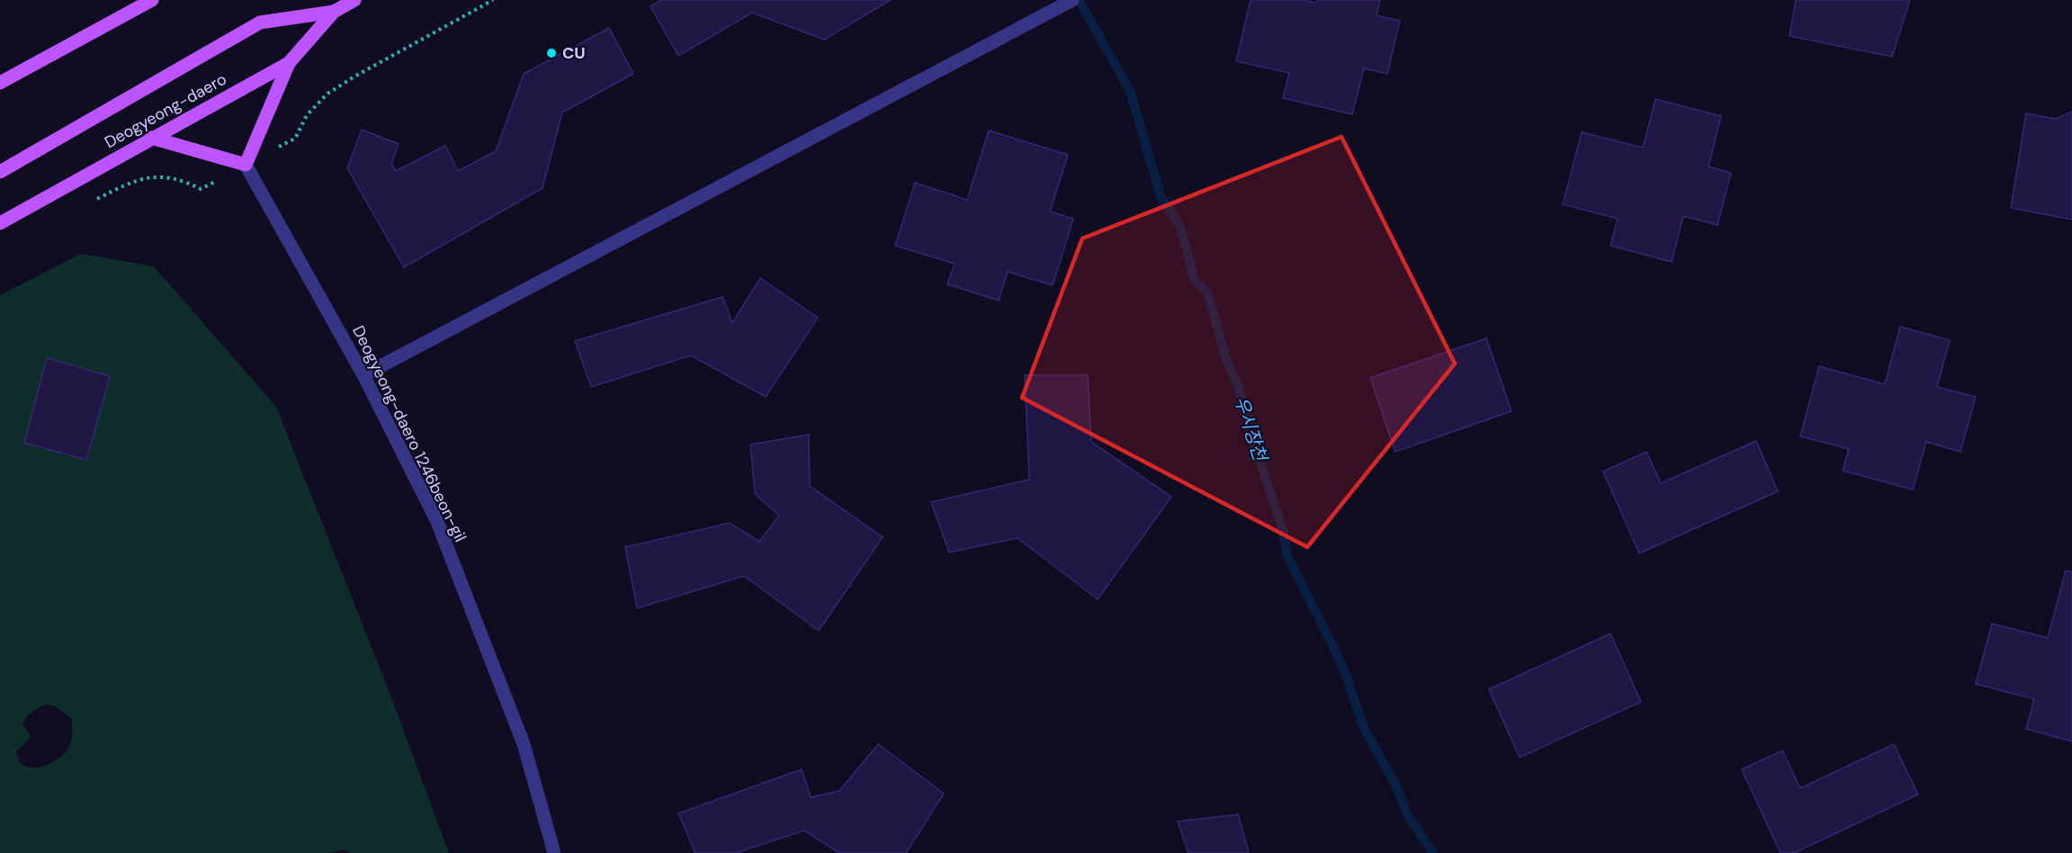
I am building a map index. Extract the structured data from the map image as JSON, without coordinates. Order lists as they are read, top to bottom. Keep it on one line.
{"streets":{"main road":["Deogyeong-daero"],"street":["Deogyeong-daero 1246beon-gil"]},"water":["우시장천"],"places":["CU"]}
